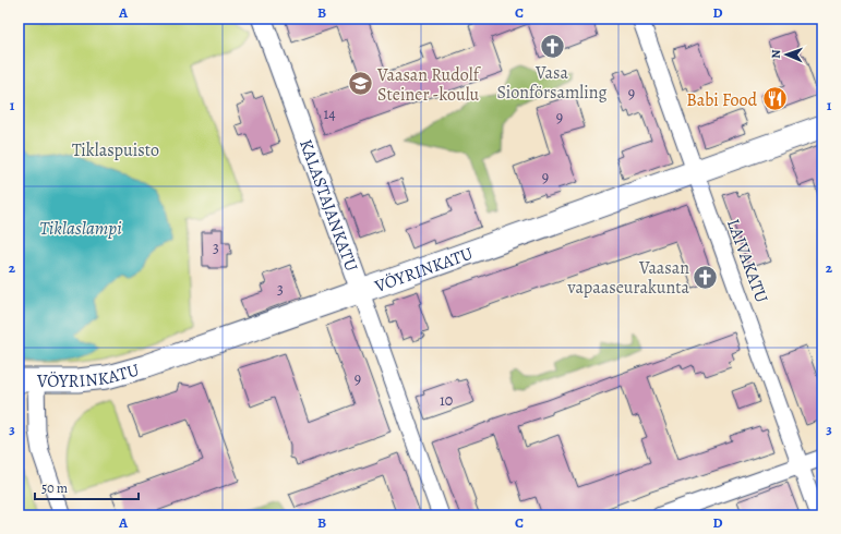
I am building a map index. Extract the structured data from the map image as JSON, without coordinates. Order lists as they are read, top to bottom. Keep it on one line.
{"streets":{"main road":["VÖYRINKATU"],"street":["KALASTAJANKATU","LAIVAKATU"]},"crossings":[["KALASTAJANKATU","VÖYRINKATU"],["LAIVAKATU","VÖYRINKATU"]],"water":["Tiklaslampi"],"parks":["Tiklaspuisto"],"places":{"church":["Vasa Sionförsamling","Vaasan vapaaseurakunta"],"school or university":["Vaasan Rudolf Steiner -koulu"],"restaurant":["Babi Food"]},"house_numbers":["9","14","9","9","3","3","9","10"],"scale_bar":"50 m","north":"left","grid":{"columns":["A","B","C","D"],"rows":["1","2","3"]}}
